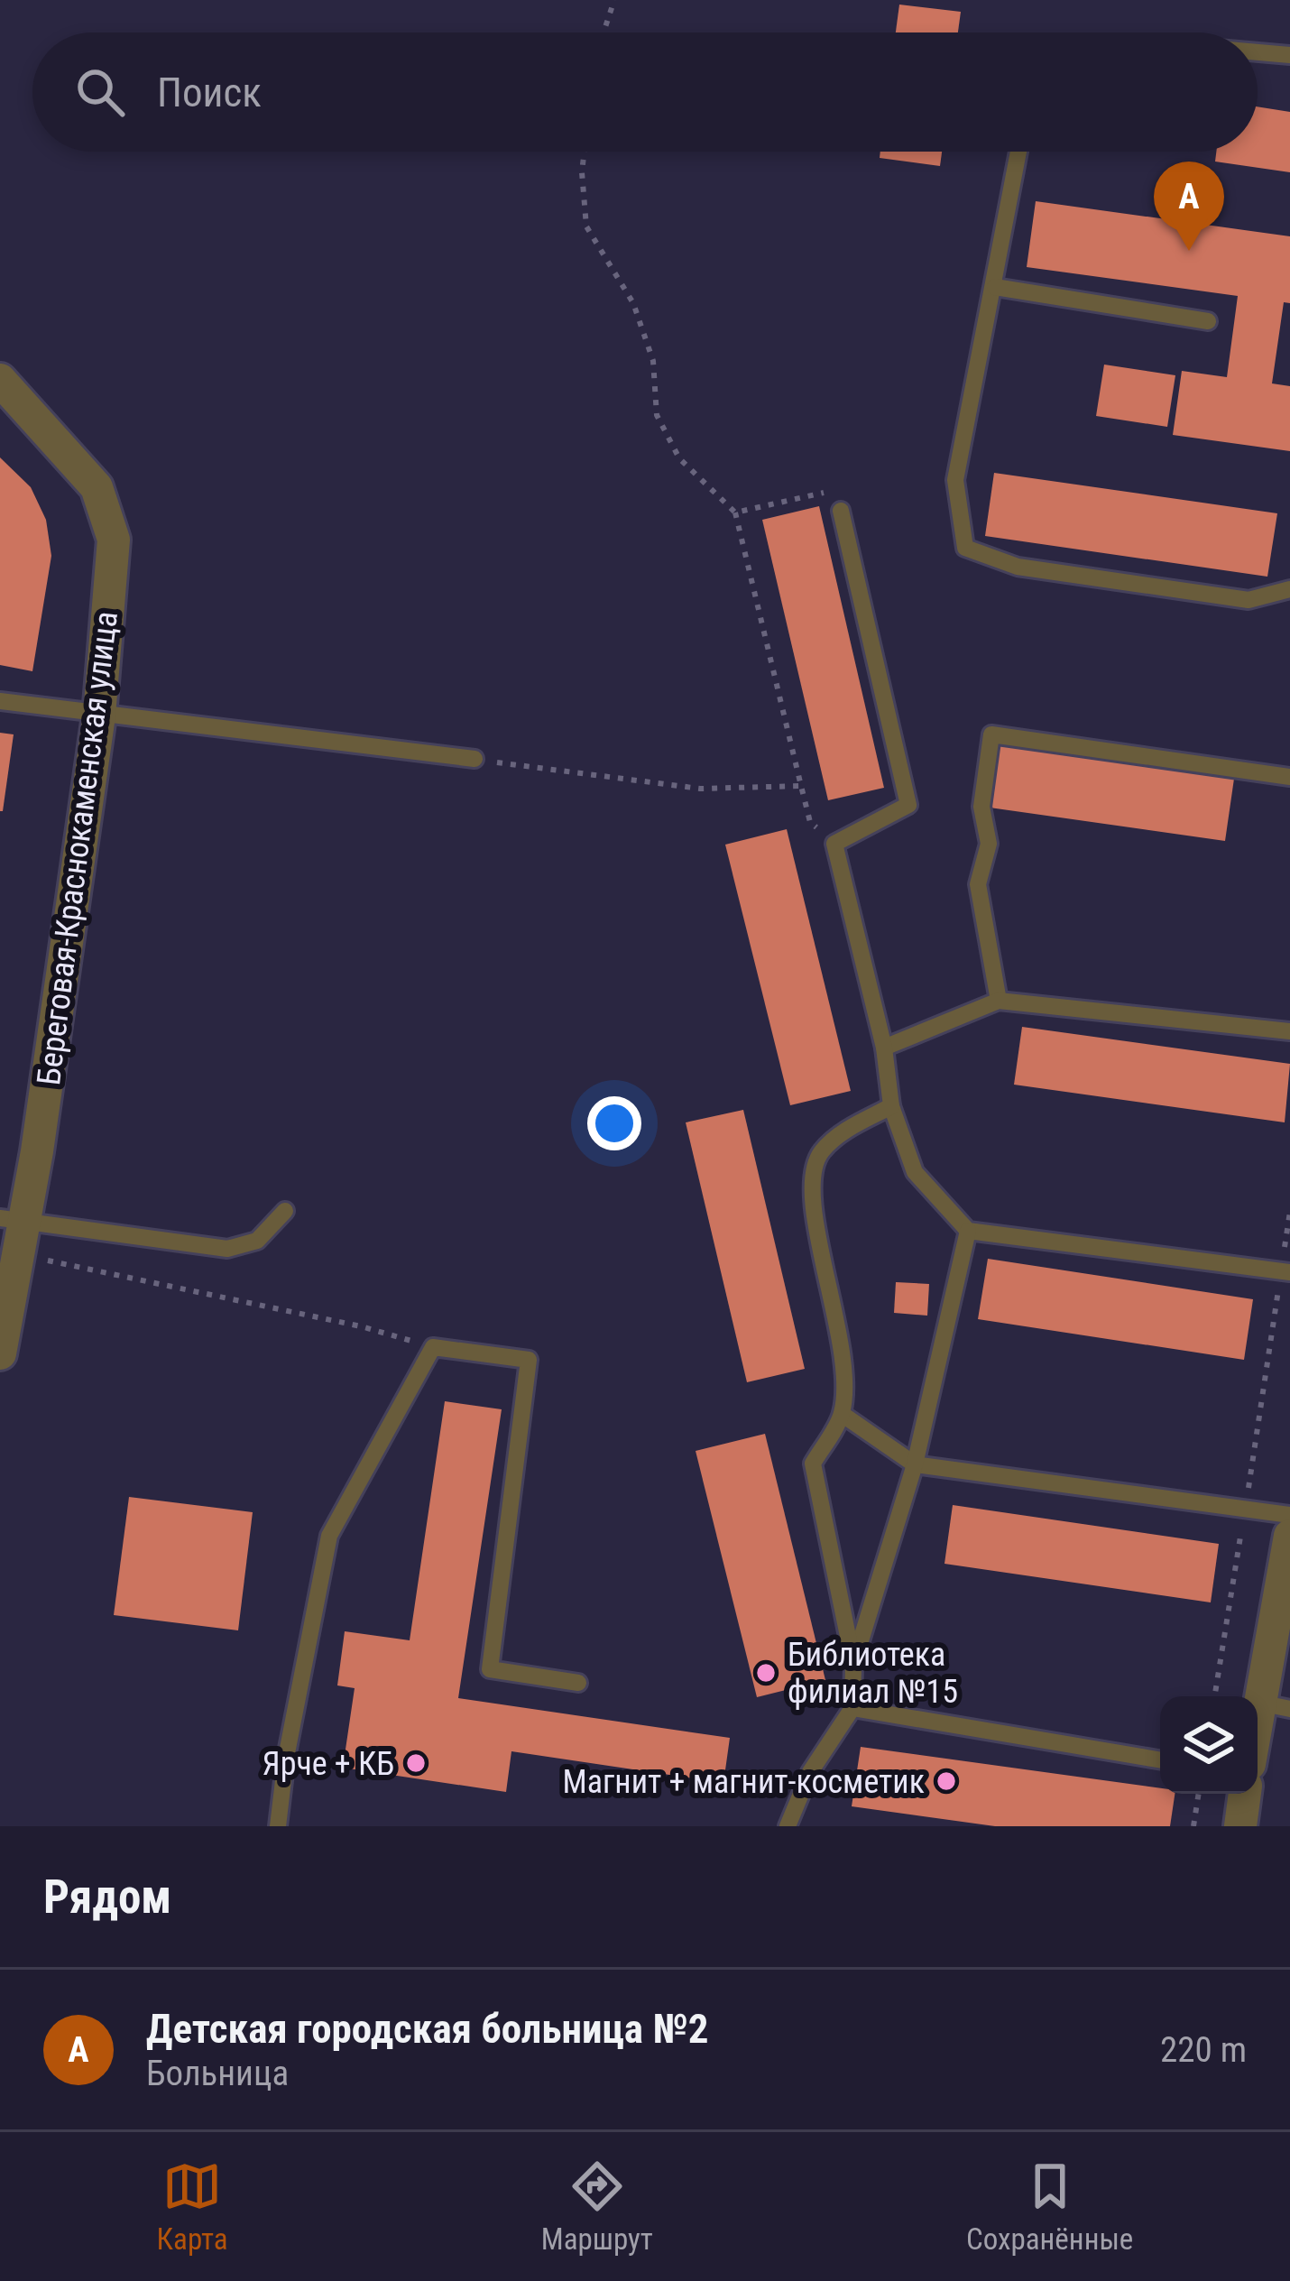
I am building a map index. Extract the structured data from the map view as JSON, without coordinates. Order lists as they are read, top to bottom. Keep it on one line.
{"streets":{"street":["Береговая-Краснокаменская улица"]},"places":["Библиотека филиал №15","Ярче + КБ","Магнит + магнит-косметик"],"page":{"search":"Поиск","pins":"A","heading":"Рядом","list":[{"mark":"A","name":"Детская городская больница №2","note":"Больница","value":"220 m"}],"nav":["Карта","Маршрут","Сохранённые"]}}
